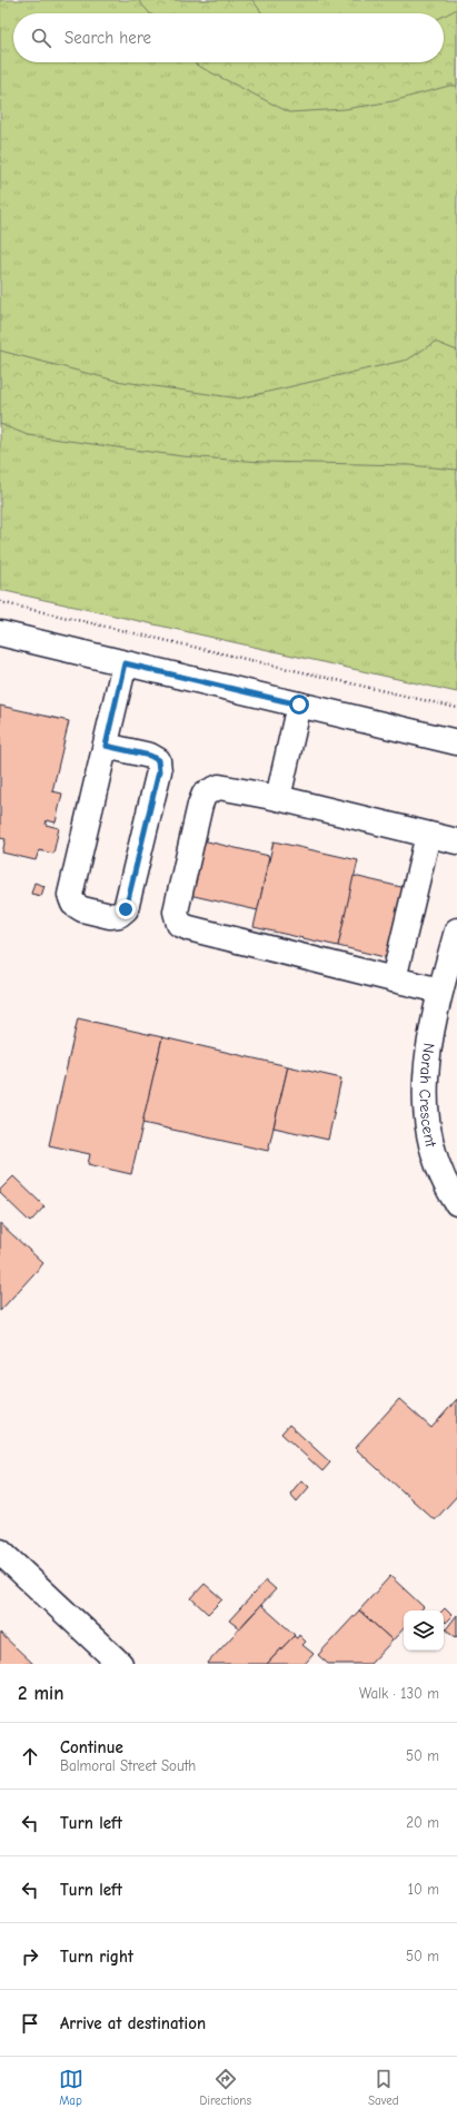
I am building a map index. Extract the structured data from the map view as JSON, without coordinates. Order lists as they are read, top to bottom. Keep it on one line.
{"streets":{"main road":["Norah Crescent"]},"page":{"search":"Search here","heading":["2 min","Walk · 130 m"],"list":[["Continue","Balmoral Street South","50 m"],["Turn left","20 m"],["Turn left","10 m"],["Turn right","50 m"],"Arrive at destination"],"nav":["Map","Directions","Saved"]}}
